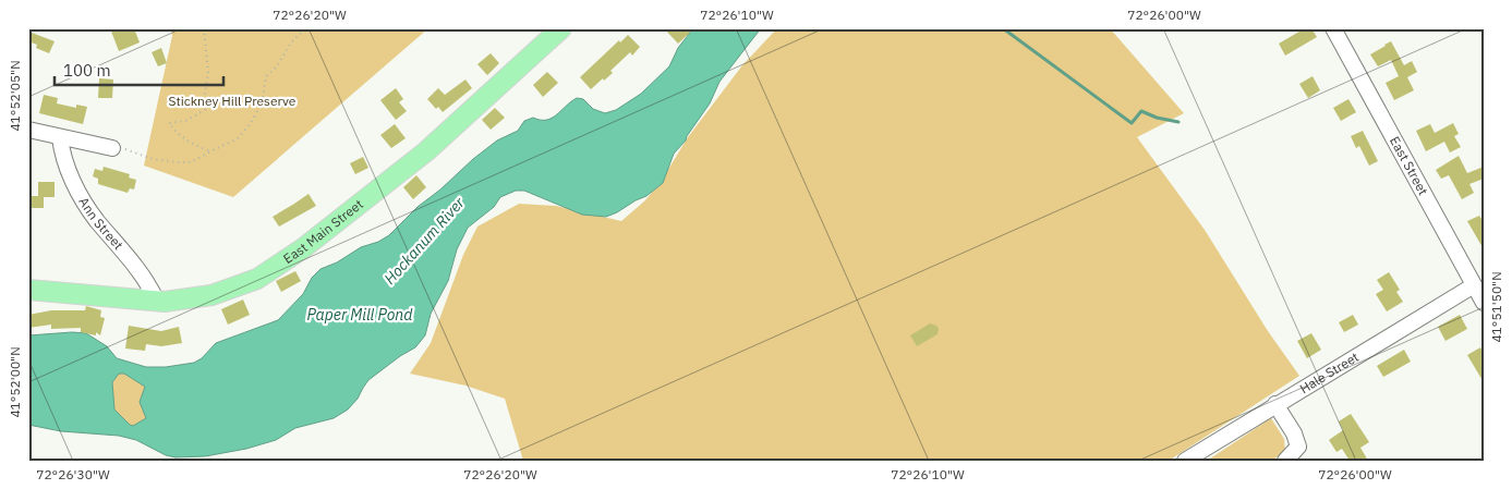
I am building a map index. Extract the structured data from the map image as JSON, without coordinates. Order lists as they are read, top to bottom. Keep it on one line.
{"streets":{"main road":["East Main Street"],"street":["East Street","Ann Street","Hale Street"]},"crossings":[["East Street","Hale Street"],["Ann Street","East Main Street"]],"water":["Hockanum River","Paper Mill Pond"],"parks":["Stickney Hill Preserve"],"scale_bar":"100 m","coordinates":["72°26'20\"W","72°26'10\"W","72°26'00\"W","41°52'05\"N","41°51'50\"N","41°52'00\"N","72°26'30\"W"]}
